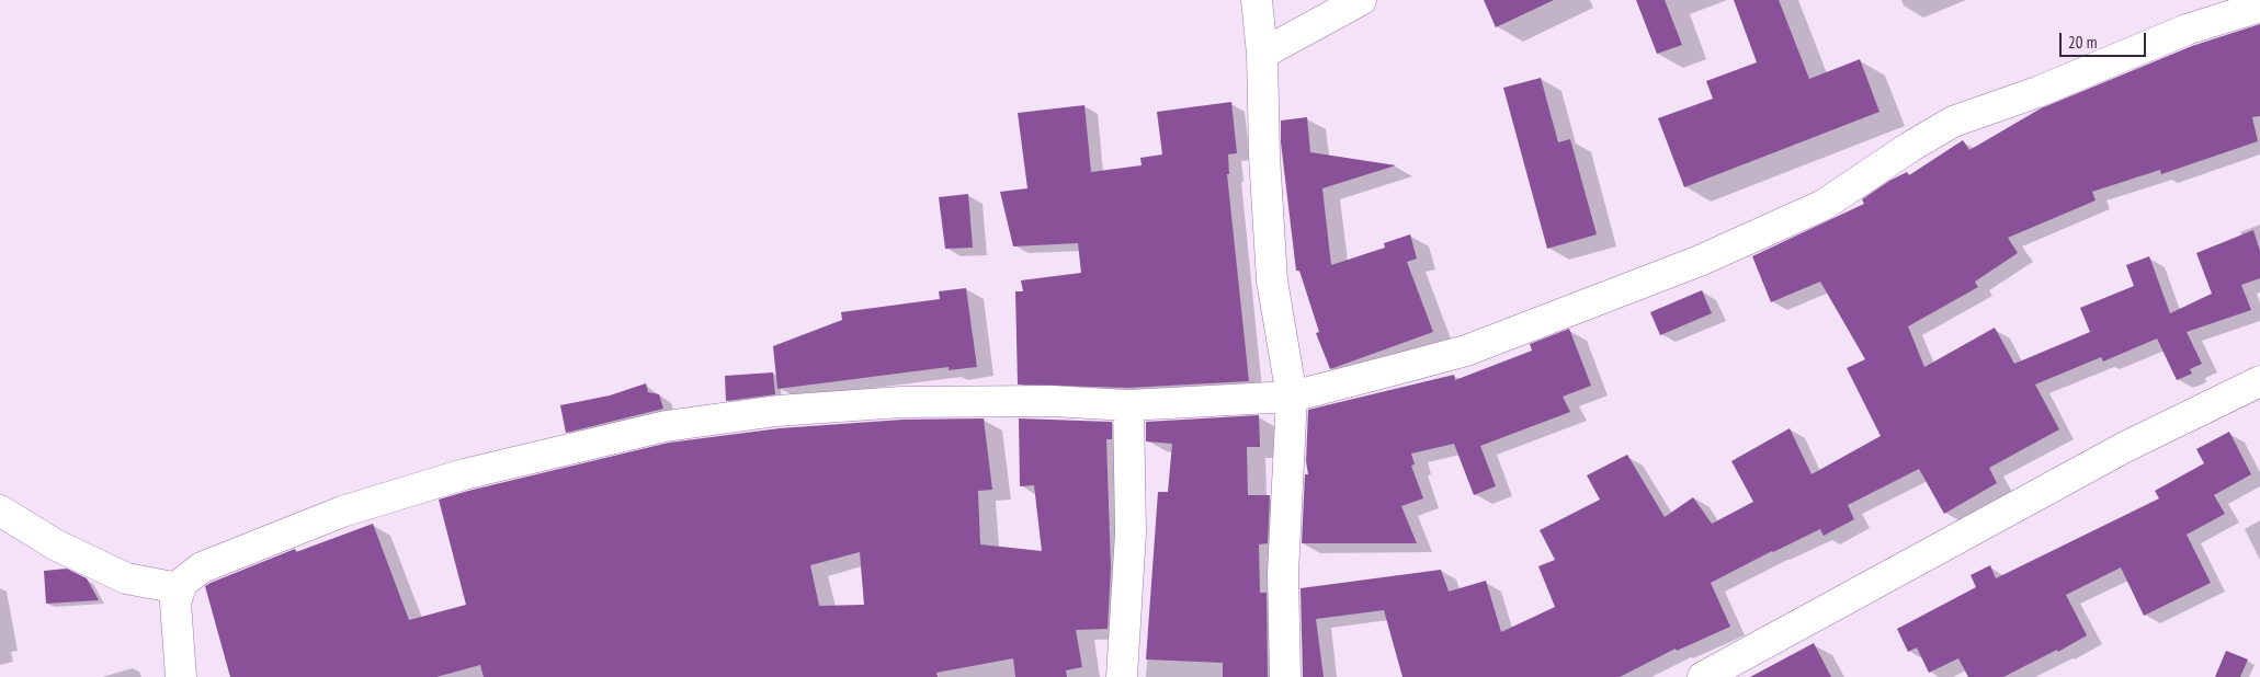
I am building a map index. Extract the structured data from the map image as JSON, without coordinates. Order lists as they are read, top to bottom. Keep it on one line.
{"scale_bar":"20 m"}
